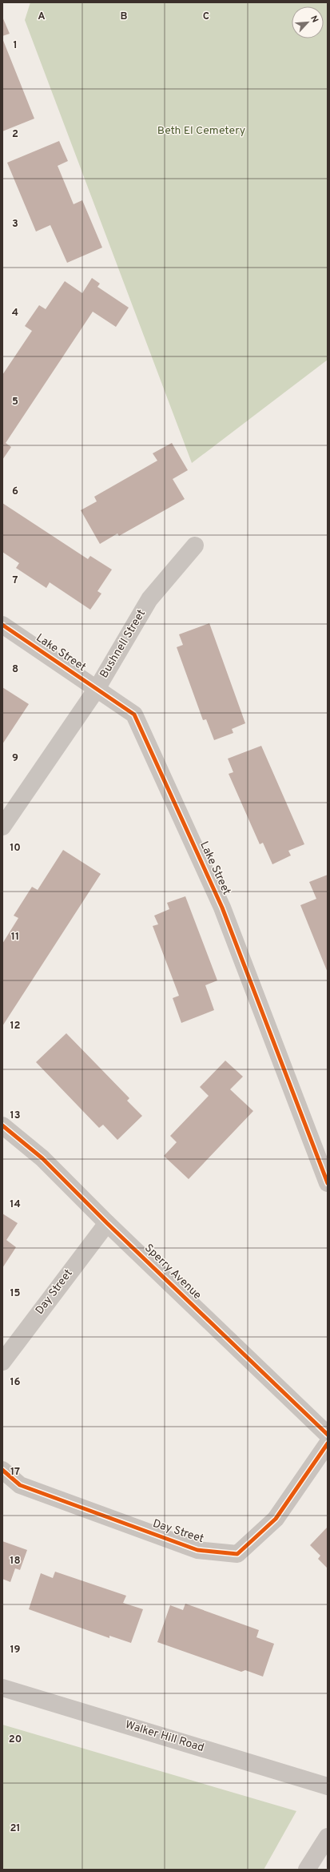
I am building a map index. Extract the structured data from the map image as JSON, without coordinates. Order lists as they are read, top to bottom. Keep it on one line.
{"streets":{"street":["Bushnell Street","Lake Street","Sperry Avenue","Day Street","Walker Hill Road"]},"crossings":[["Bushnell Street","Lake Street"],["Sperry Avenue","Day Street"]],"parks":["Beth El Cemetery"],"north":"top right","grid":{"columns":["A","B","C"],"rows":["1","2","3","4","5","6","7","8","9","10","11","12","13","14","15","16","17","18","19","20","21"]}}
